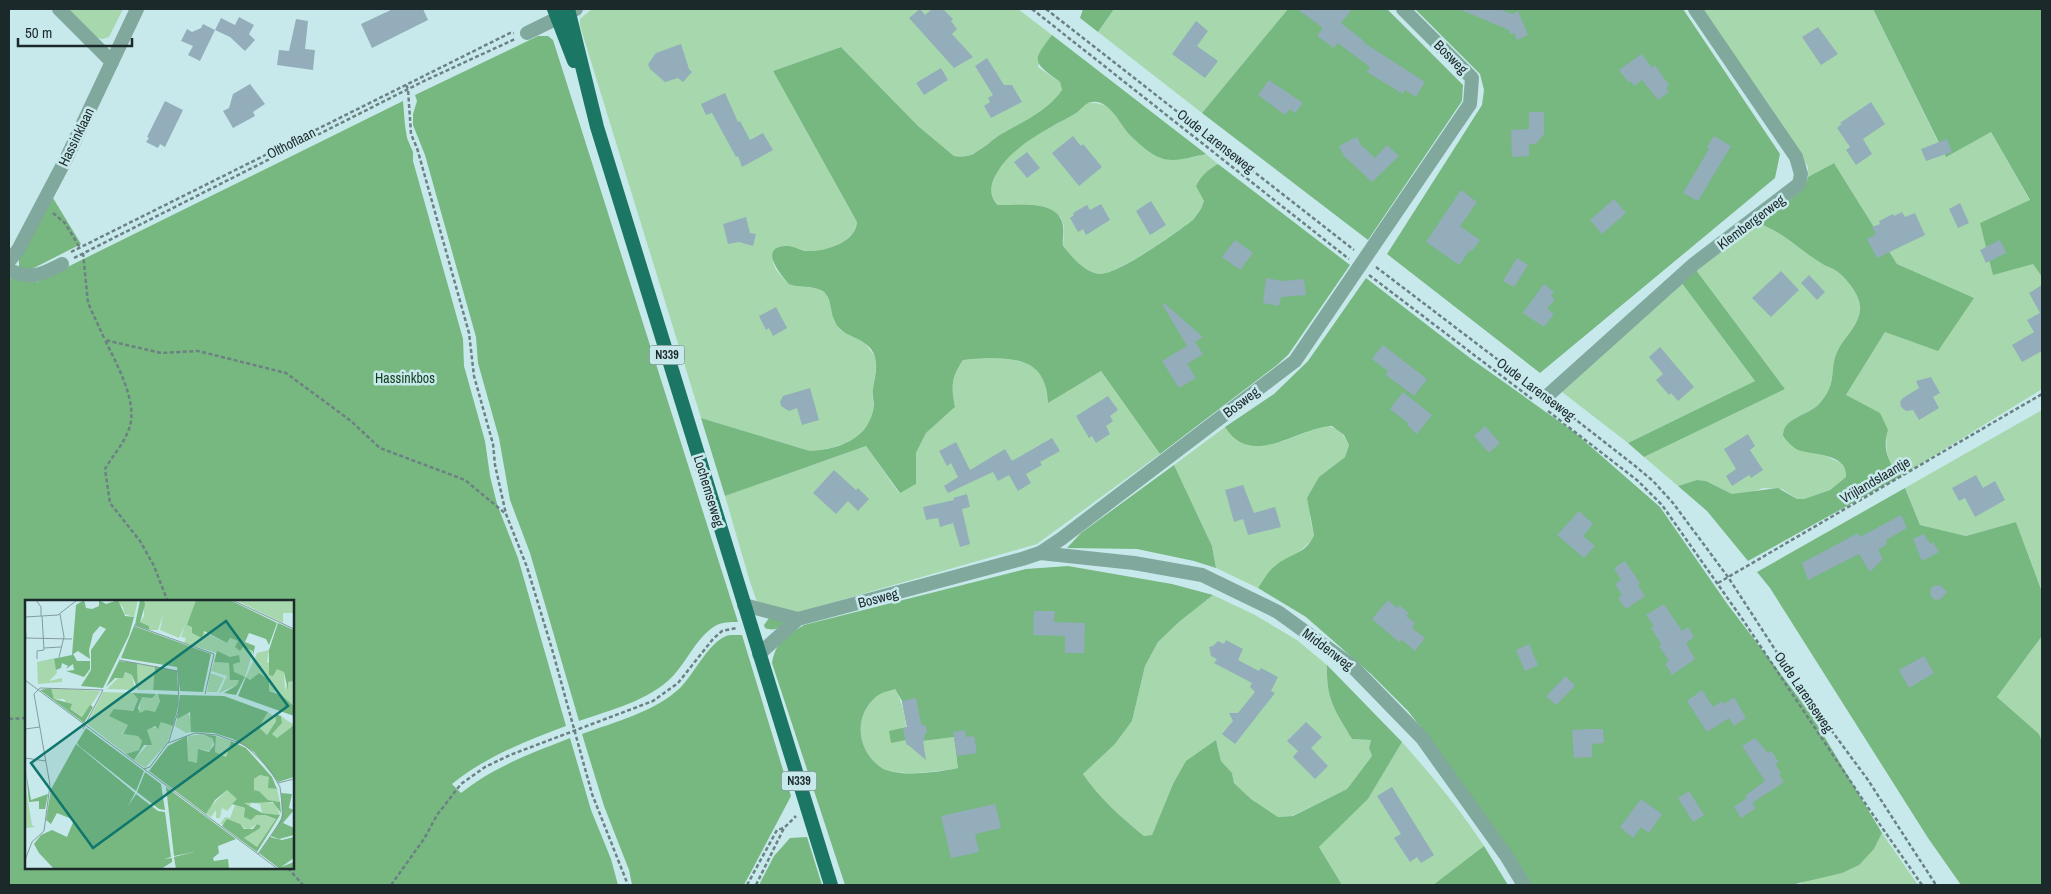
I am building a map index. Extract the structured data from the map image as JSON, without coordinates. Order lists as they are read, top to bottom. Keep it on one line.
{"streets":{"main road":["N339","Lochemseweg"],"street":["Bosweg","Hassinklaan","Klembergerweg","Middenweg"],"path":["Oude Larenseweg","Olthoflaan","Vrijlandslaantje"]},"crossings":[["Bosweg","Oude Larenseweg"],["Bosweg","Lochemseweg"],["Bosweg","Middenweg"],["Oude Larenseweg","Klembergerweg"],["Oude Larenseweg","Vrijlandslaantje"]],"parks":["Hassinkbos"],"scale_bar":"50 m"}
